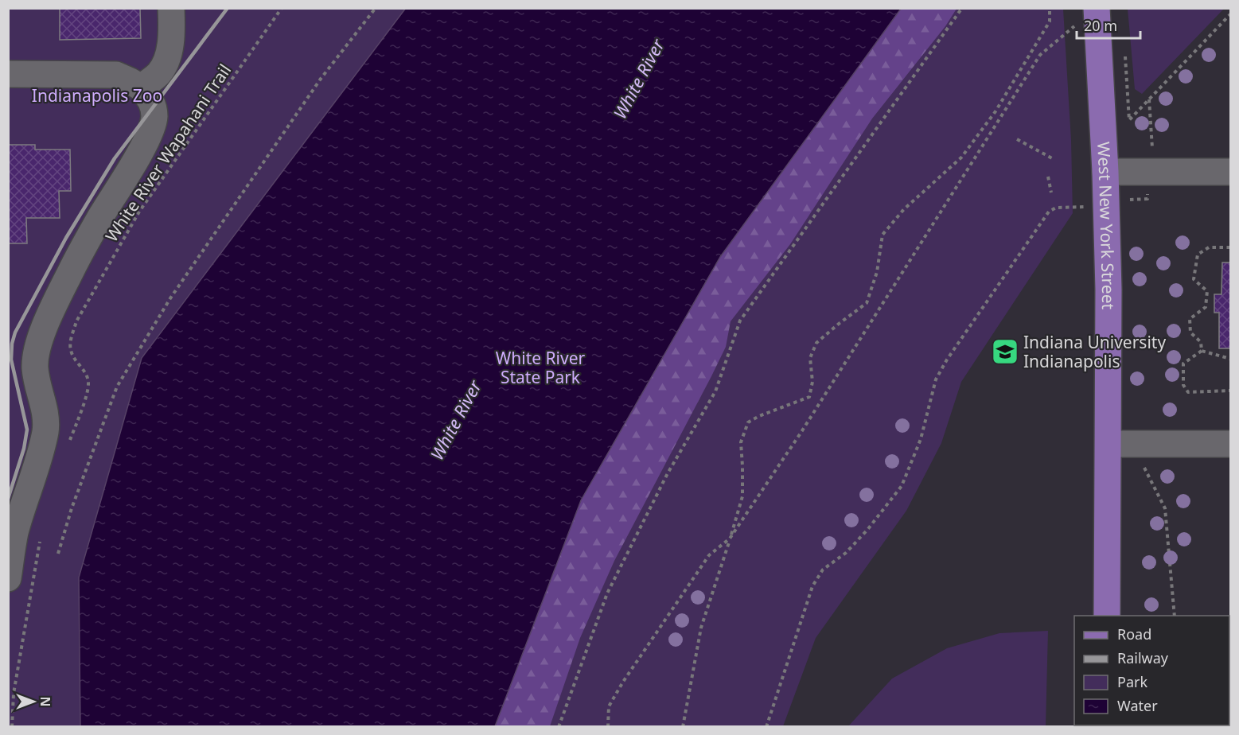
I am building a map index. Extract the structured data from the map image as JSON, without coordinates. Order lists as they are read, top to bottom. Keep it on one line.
{"streets":{"main road":["West New York Street"],"path":["White River Wapahani Trail"]},"water":["White River"],"parks":["Indianapolis Zoo","White River State Park"],"places":{"school or university":["Indiana University Indianapolis"]},"legend":["Road","Railway","Park","Water"],"scale_bar":"20 m","north":"right"}
